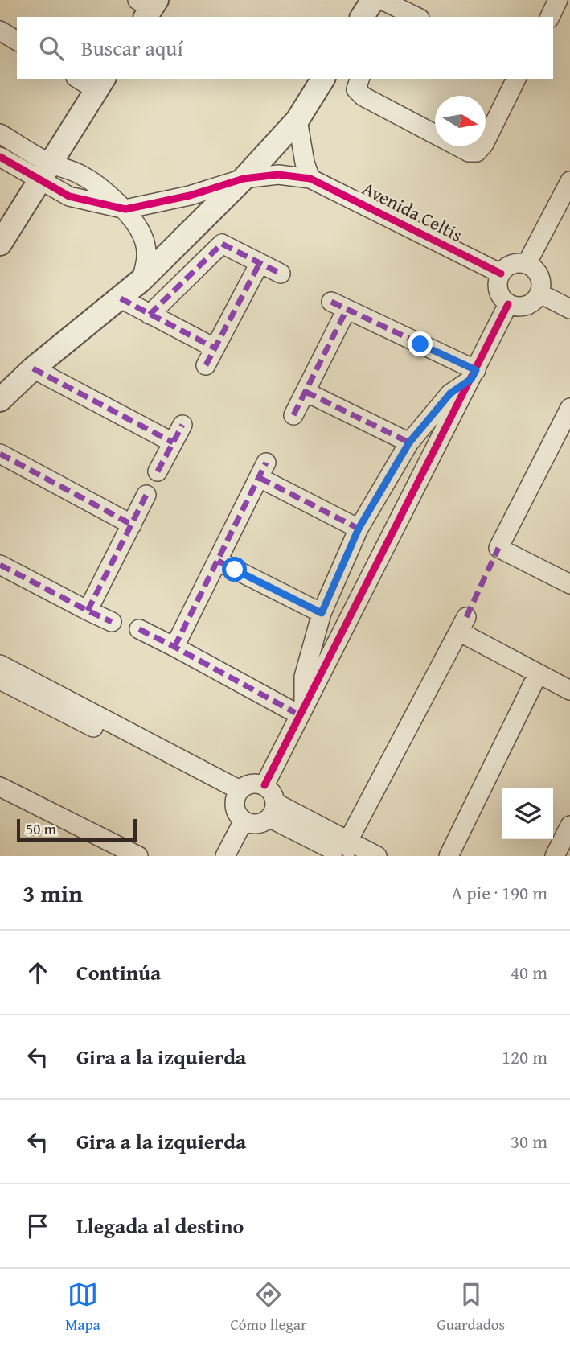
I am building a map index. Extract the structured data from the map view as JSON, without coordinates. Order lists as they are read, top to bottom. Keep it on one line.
{"streets":{"street":["Avenida Celtis"]},"scale_bar":"50 m","north":"right","page":{"search":"Buscar aquí","scale":"50 m","heading":["3 min","A pie · 190 m"],"list":[["Continúa","40 m"],["Gira a la izquierda","120 m"],["Gira a la izquierda","30 m"],"Llegada al destino"],"nav":["Mapa","Cómo llegar","Guardados"]}}
